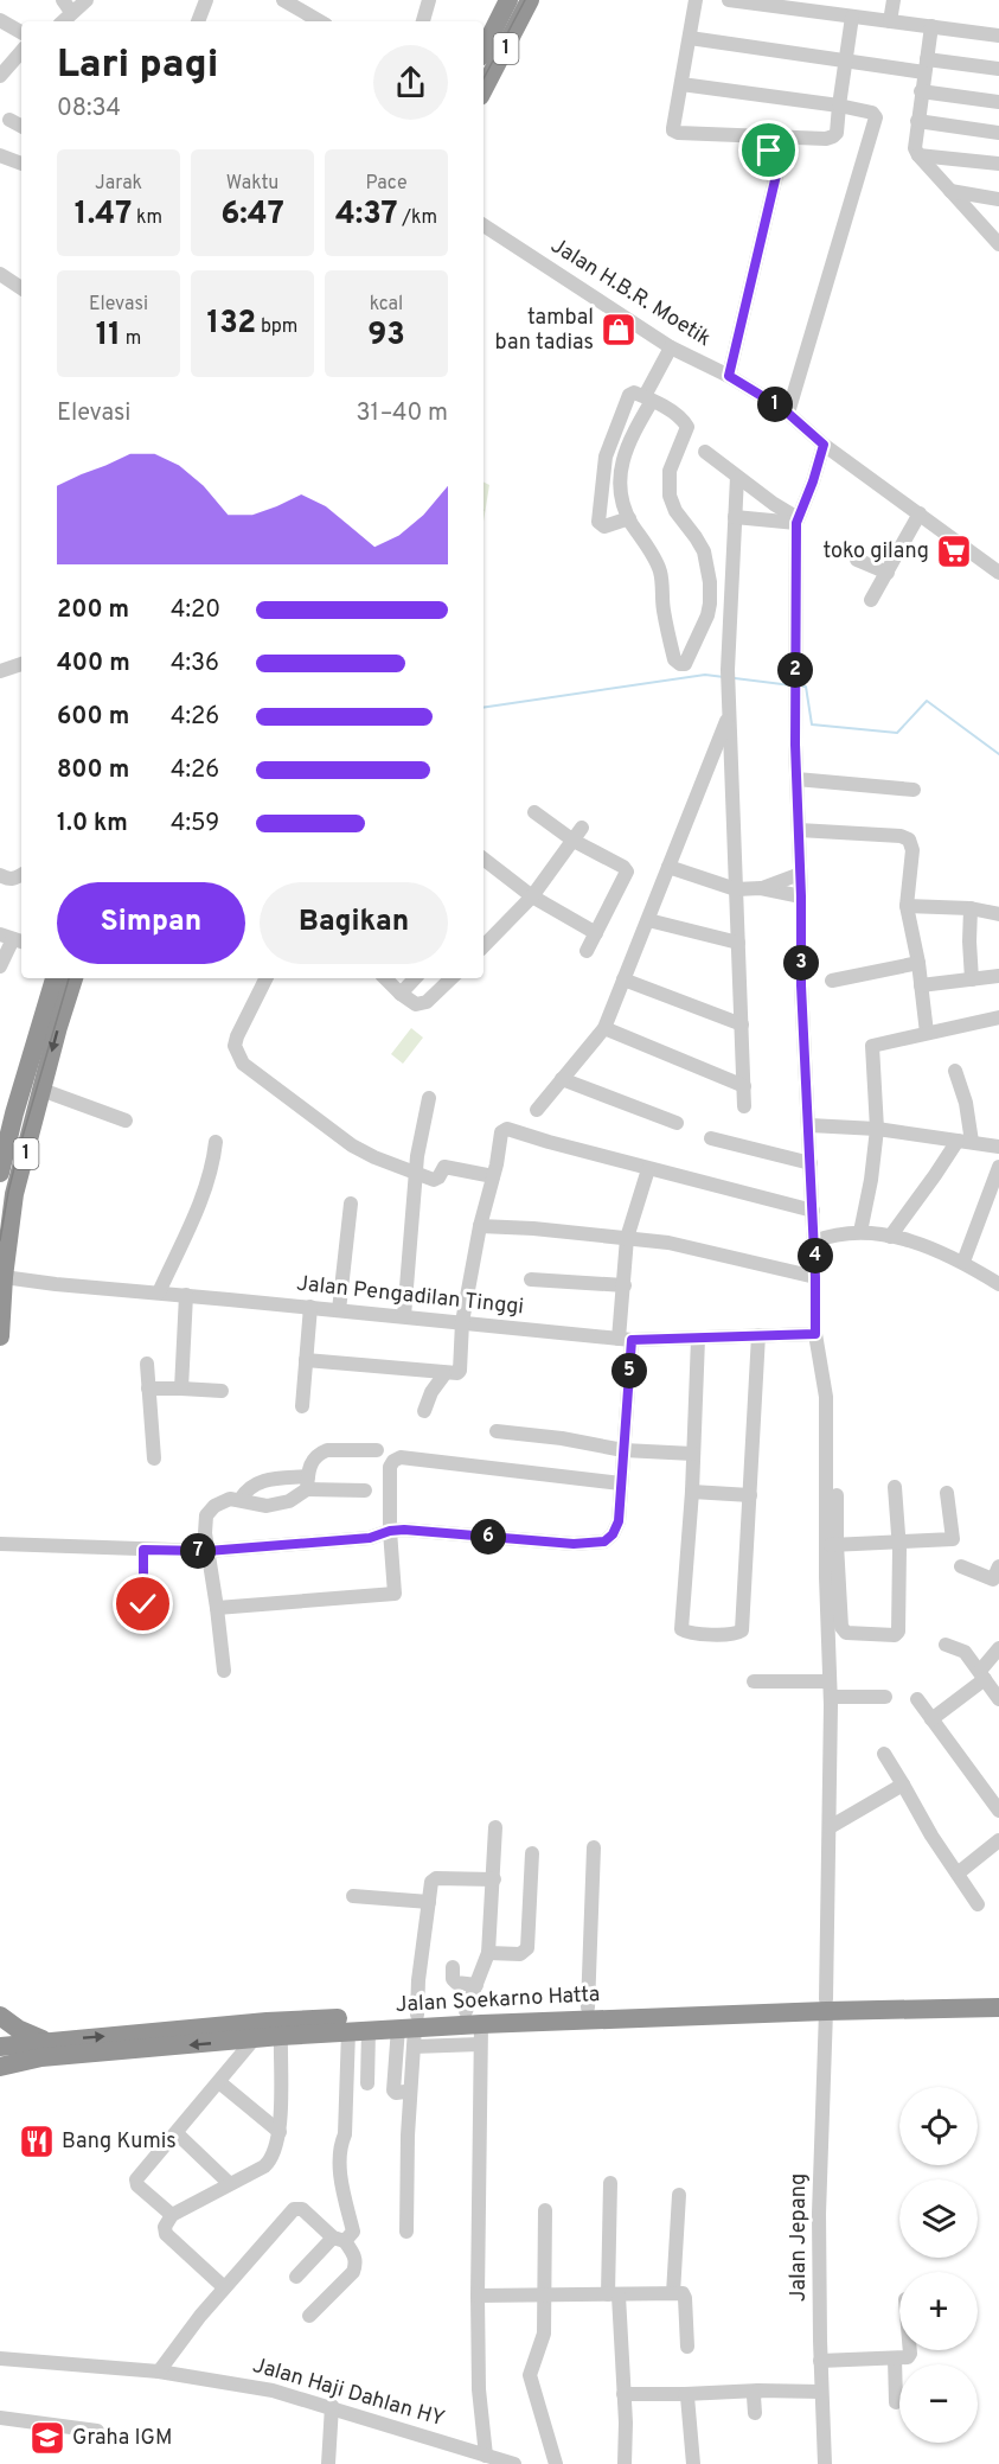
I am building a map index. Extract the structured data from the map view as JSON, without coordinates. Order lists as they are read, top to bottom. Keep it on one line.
{"streets":{"highway":["1","Jalan Soekarno Hatta"],"street":["Jalan H.B.R. Moetik","Jalan Pengadilan Tinggi","Jalan Jepang","Jalan Haji Dahlan HY"]},"crossings":[["1","Jalan Pengadilan Tinggi"],["Jalan Soekarno Hatta","Jalan Jepang"]],"places":{"shop":["tambal ban tadias"],"supermarket":["toko gilang"],"restaurant":["Bang Kumis"],"school or university":["Graha IGM"]},"page":{"heading":["Lari pagi","08:34"],"stats":[["Jarak","1.47 km"],["Waktu","6:47"],["Pace","4:37 /km"],["Elevasi","11 m"],["132 bpm"],["kcal","93"]],"chart":["Elevasi","31–40 m"],"pins":["1","2","3","4","5","6","7"],"list":[{"name":"200 m","note":"4:20"},{"name":"400 m","note":"4:36"},{"name":"600 m","note":"4:26"},{"name":"800 m","note":"4:26"},{"name":"1.0 km","note":"4:59"}],"buttons":["Simpan","Bagikan"],"map_buttons":["+","−"]}}
